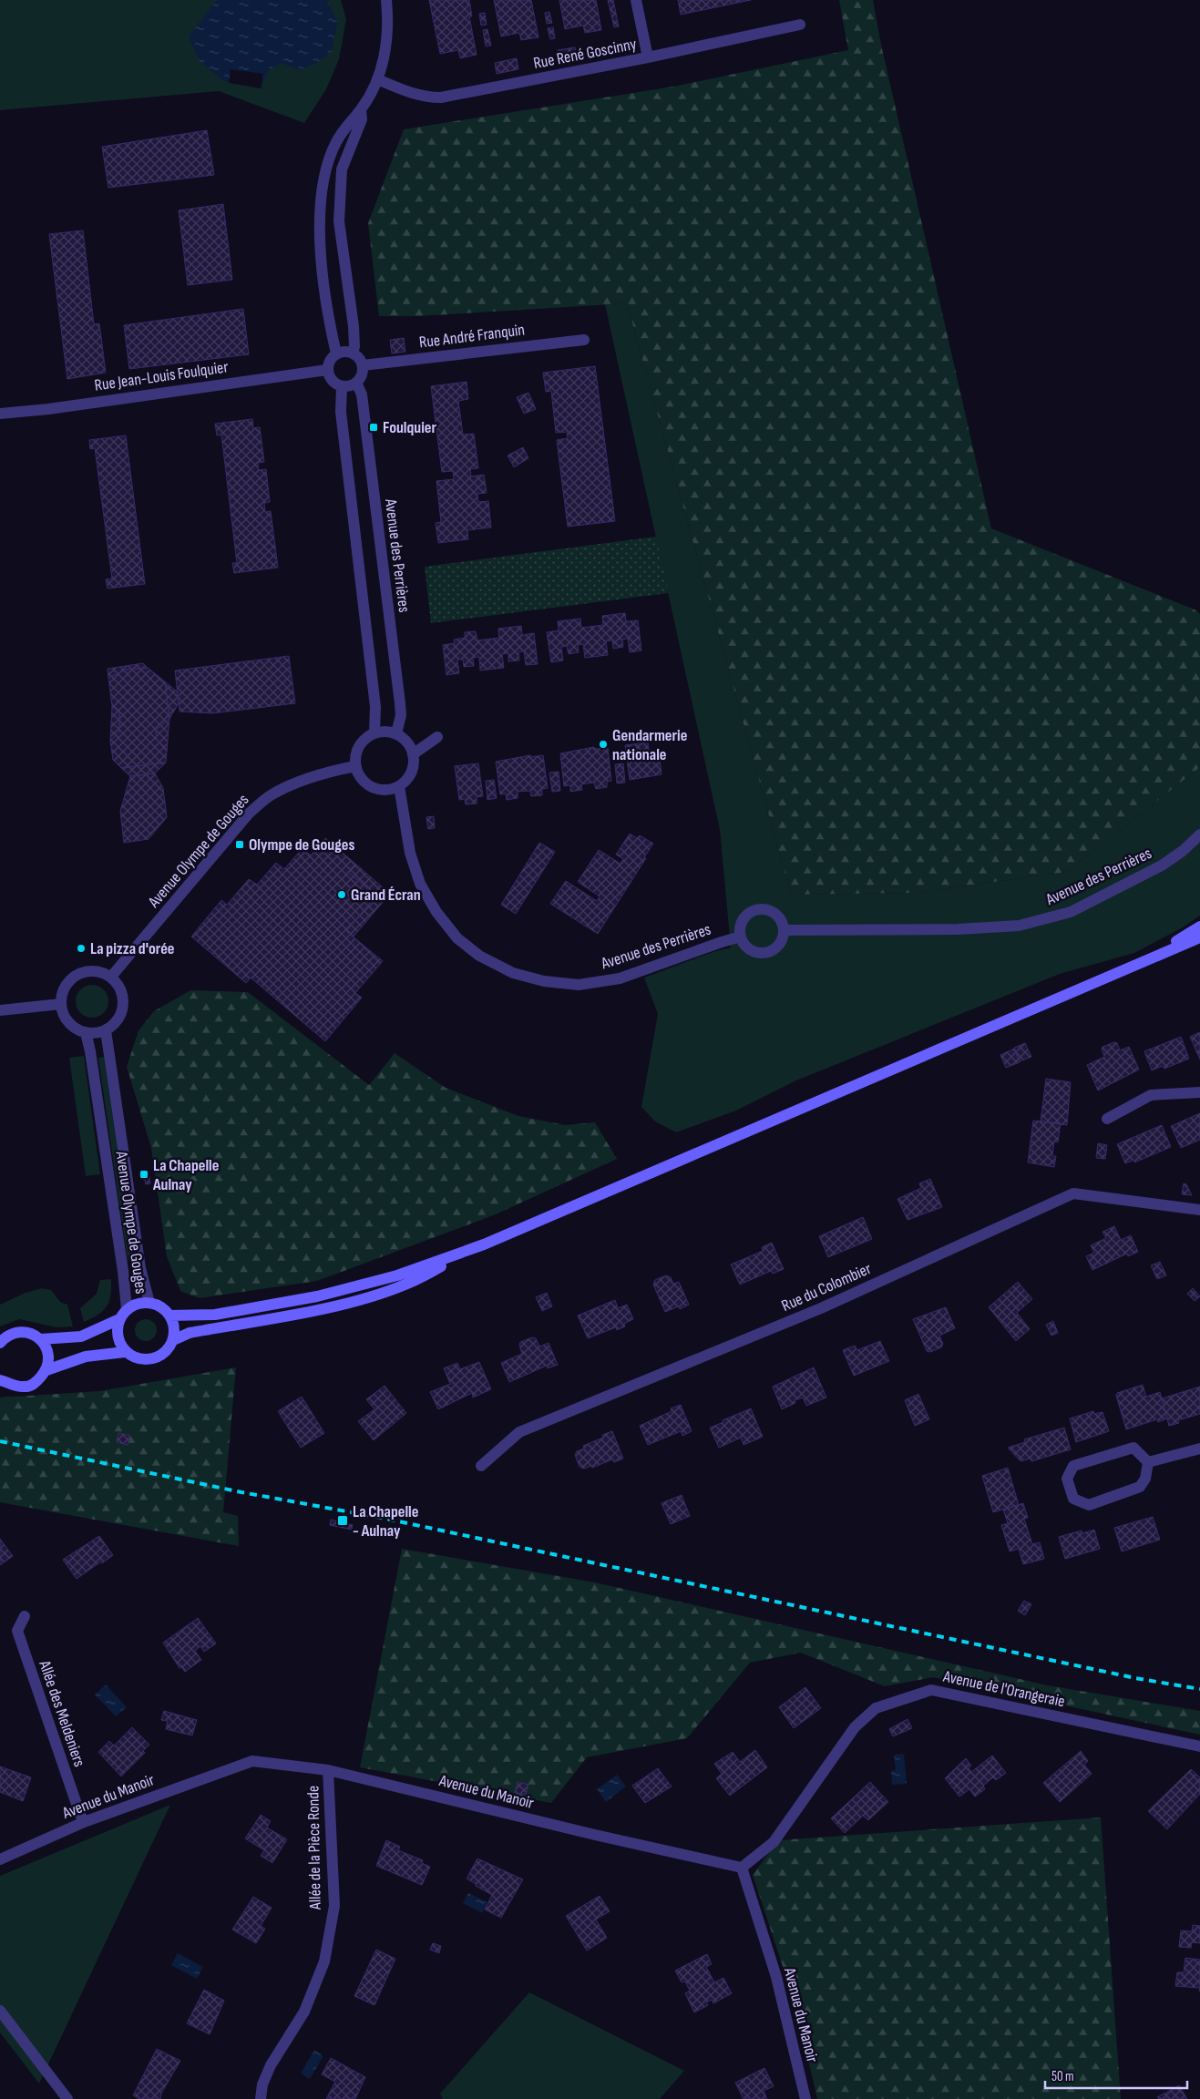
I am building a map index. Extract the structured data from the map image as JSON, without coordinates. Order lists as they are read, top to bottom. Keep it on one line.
{"streets":{"street":["Rue René Goscinny","Rue André Franquin","Rue Jean-Louis Foulquier","Avenue des Perrières","Avenue Olympe de Gouges","Rue du Colombier","Avenue de l'Orangeraie","Allée des Meldeniers","Avenue du Manoir","Allée de la Pièce Ronde"]},"crossings":[["Rue André Franquin","Rue Jean-Louis Foulquier"],["Rue André Franquin","Avenue des Perrières"],["Rue Jean-Louis Foulquier","Avenue des Perrières"],["Avenue des Perrières","Avenue Olympe de Gouges"],["Avenue de l'Orangeraie","Avenue du Manoir"],["Allée des Meldeniers","Avenue du Manoir"],["Avenue du Manoir","Allée de la Pièce Ronde"]],"places":{"transit":["Foulquier","Olympe de Gouges","La Chapelle Aulnay","La Chapelle - Aulnay"],"other":["Gendarmerie nationale","Grand Écran","La pizza d'orée"]},"scale_bar":"50 m"}
